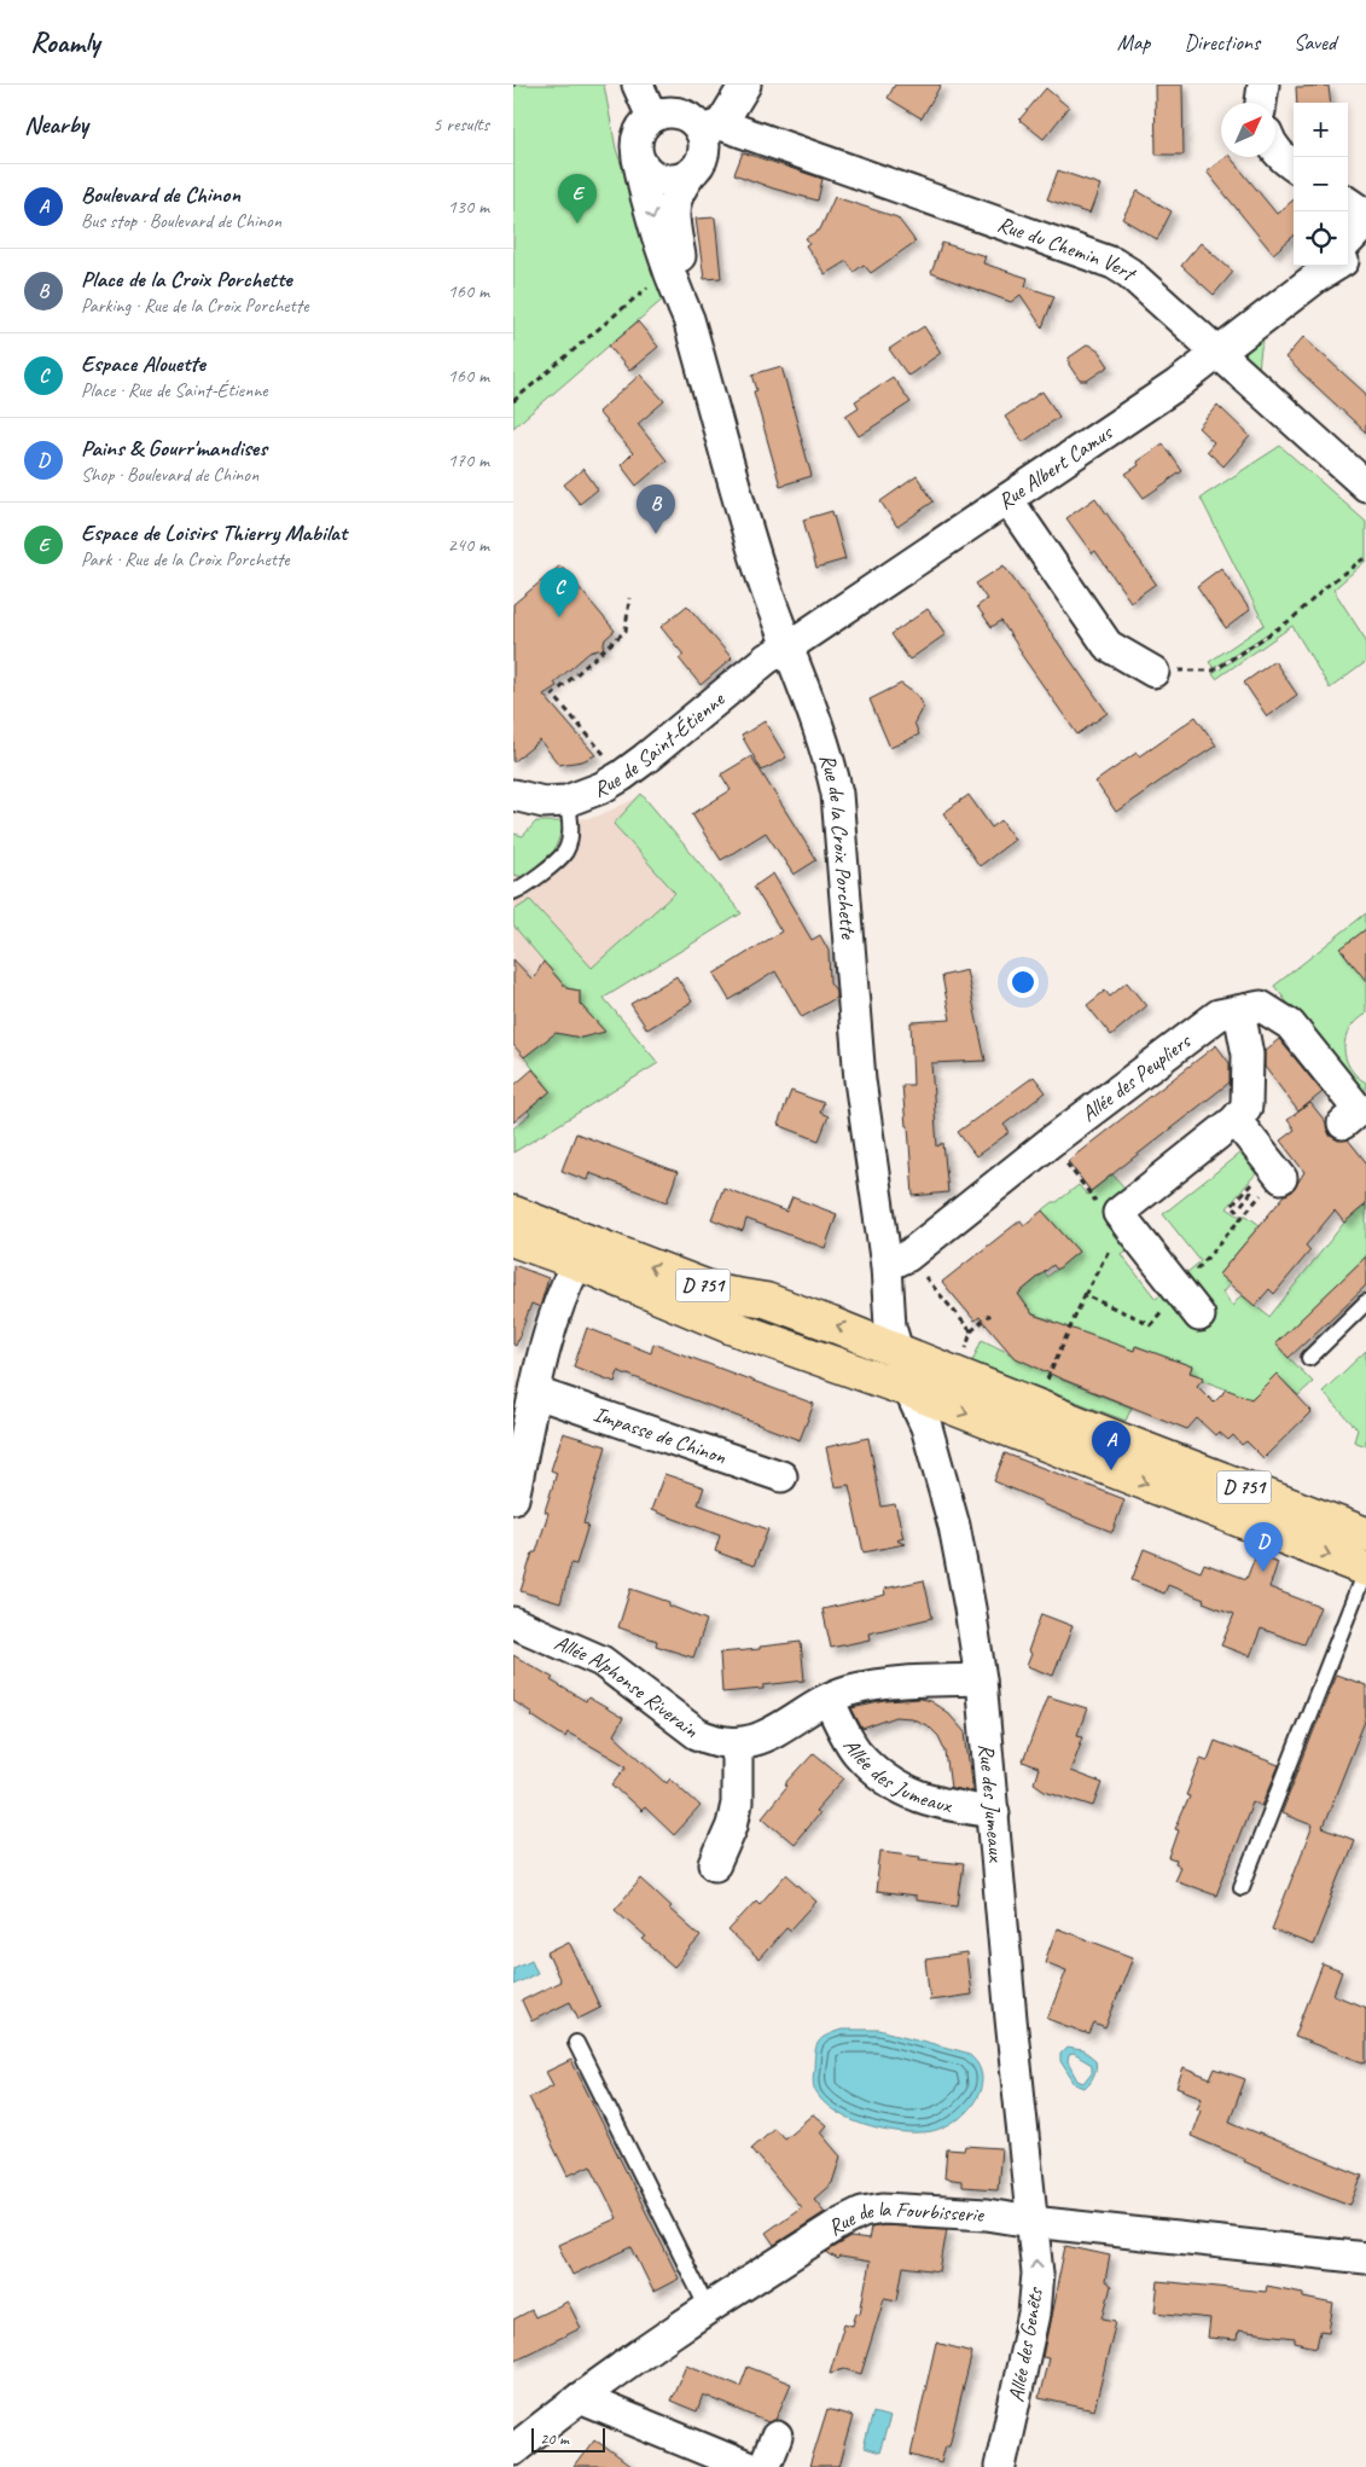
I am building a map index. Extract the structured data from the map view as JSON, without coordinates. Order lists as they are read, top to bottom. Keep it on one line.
{"streets":{"main road":["D 751"],"street":["Rue du Chemin Vert","Rue Albert Camus","Rue de Saint-Étienne","Rue de la Croix Porchette","Allée des Peupliers","Impasse de Chinon","Allée Alphonse Riverain","Allée des Jumeaux","Rue des Jumeaux","Rue de la Fourbisserie","Allée des Genêts"]},"crossings":[["Rue du Chemin Vert","Rue Albert Camus"],["Rue du Chemin Vert","Rue de la Croix Porchette"],["Rue Albert Camus","Rue de Saint-Étienne"],["Rue Albert Camus","Rue de la Croix Porchette"],["Rue de Saint-Étienne","Rue de la Croix Porchette"],["Rue de la Croix Porchette","Allée des Peupliers"],["Rue de la Croix Porchette","D 751"],["Rue de la Croix Porchette","Rue des Jumeaux"],["D 751","Rue des Jumeaux"],["Allée des Jumeaux","Rue des Jumeaux"],["Rue des Jumeaux","Rue de la Fourbisserie"],["Rue des Jumeaux","Allée des Genêts"],["Rue de la Fourbisserie","Allée des Genêts"]],"one_way":["Allée des Genêts"],"scale_bar":"20 m","north":"top right","page":{"header":"Roamly","nav":["Map","Directions","Saved"],"heading":["Nearby","5 results"],"map_buttons":["+","−"],"list":[{"mark":"A","name":"Boulevard de Chinon","note":"Bus stop · Boulevard de Chinon","value":"130 m"},{"mark":"B","name":"Place de la Croix Porchette","note":"Parking · Rue de la Croix Porchette","value":"160 m"},{"mark":"C","name":"Espace Alouette","note":"Place · Rue de Saint-Étienne","value":"160 m"},{"mark":"D","name":"Pains & Gourr'mandises","note":"Shop · Boulevard de Chinon","value":"170 m"},{"mark":"E","name":"Espace de Loisirs Thierry Mabilat","note":"Park · Rue de la Croix Porchette","value":"240 m"}],"pins":["E","B","C","A","D"],"scale":"20 m"}}
